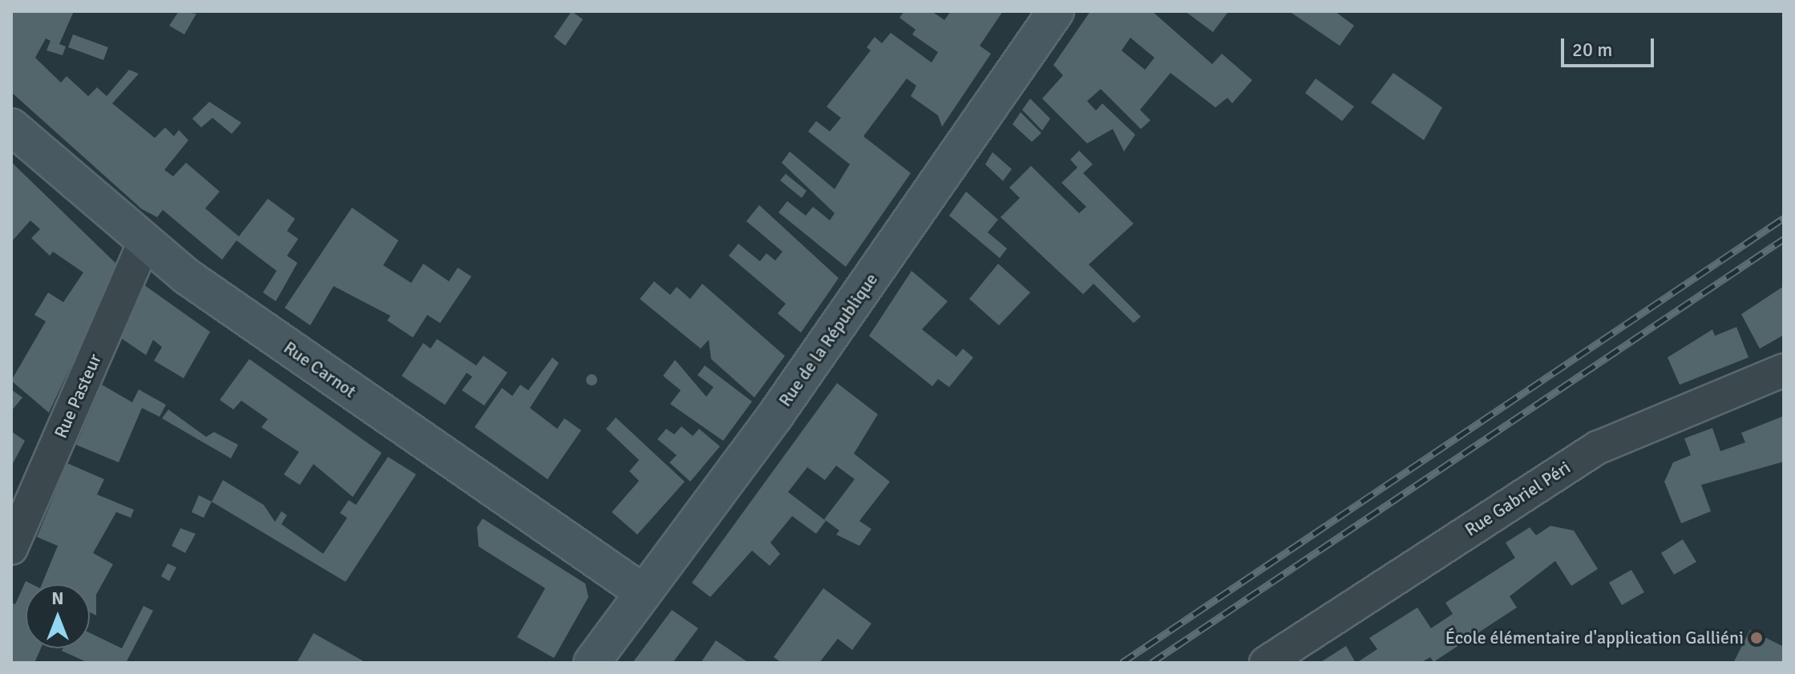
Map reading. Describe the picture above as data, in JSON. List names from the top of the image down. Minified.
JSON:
{"streets":{"main road":["Rue de la République","Rue Carnot"],"street":["Rue Pasteur","Rue Gabriel Péri"]},"crossings":[["Rue de la République","Rue Carnot"],["Rue Carnot","Rue Pasteur"]],"places":["École élémentaire d'application Galliéni"],"scale_bar":"20 m","north":"top"}
